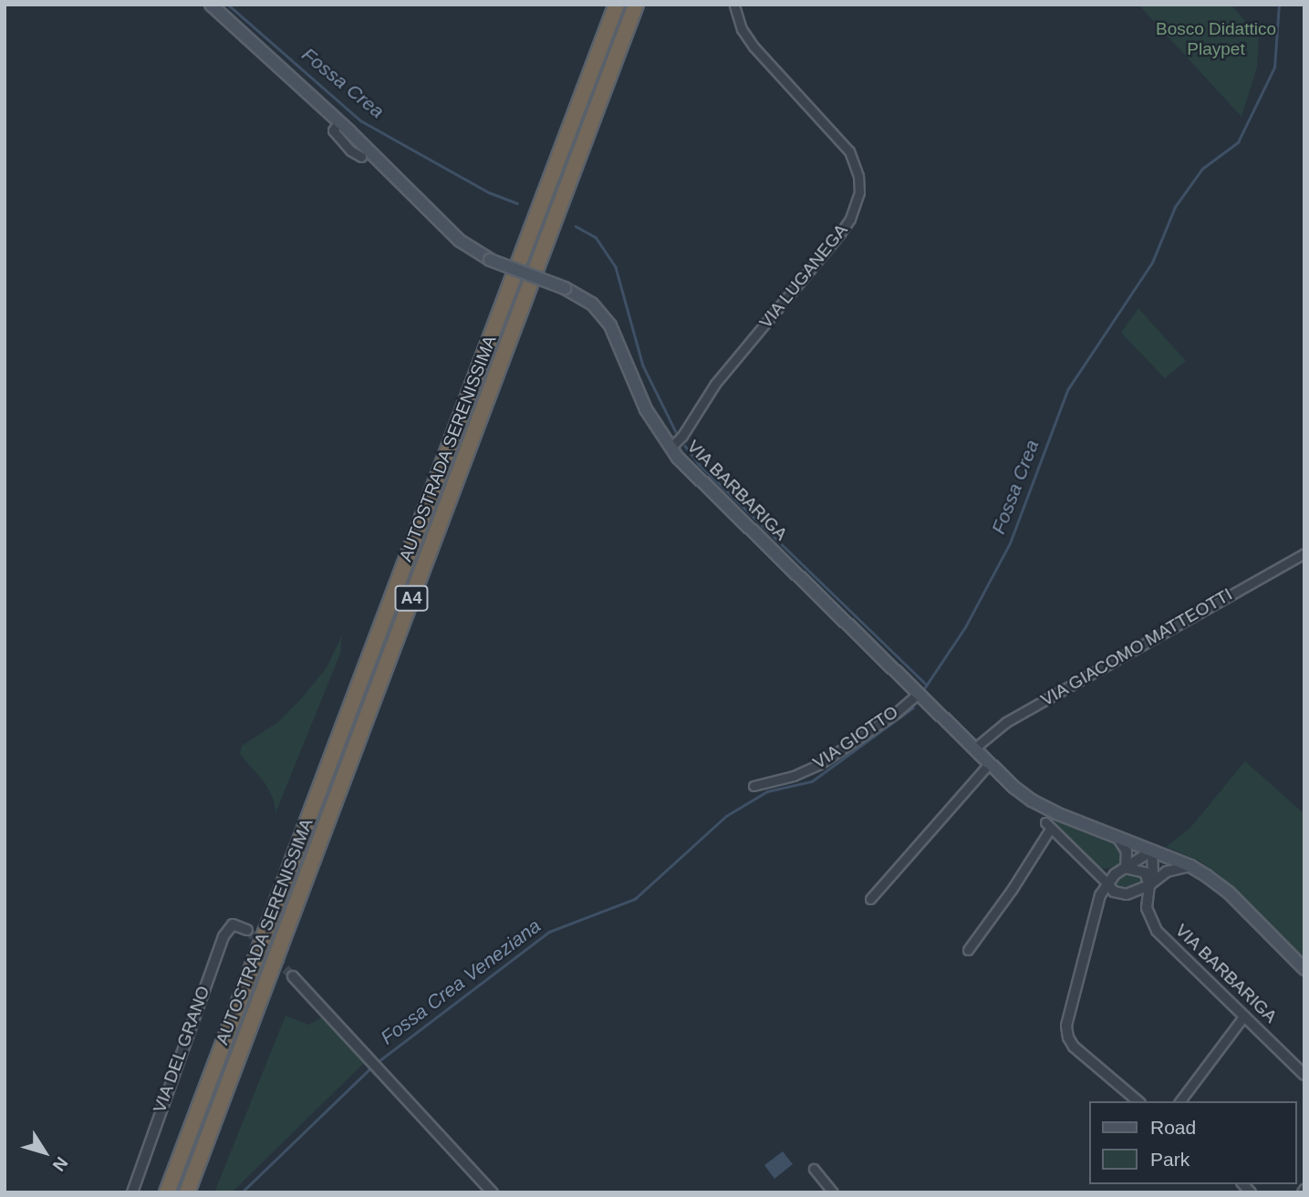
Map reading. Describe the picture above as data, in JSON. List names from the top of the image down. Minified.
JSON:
{"streets":{"highway":["AUTOSTRADA SERENISSIMA","A4"],"main road":["VIA BARBARIGA"],"street":["VIA LUGANEGA","VIA GIACOMO MATTEOTTI","VIA GIOTTO","VIA DEL GRANO"]},"crossings":[["VIA LUGANEGA","VIA BARBARIGA"],["VIA BARBARIGA","VIA GIACOMO MATTEOTTI"],["VIA BARBARIGA","VIA GIOTTO"]],"water":["Fossa Crea","Fossa Crea Veneziana"],"parks":["Bosco Didattico Playpet"],"legend":["Road","Park"],"north":"bottom right"}
